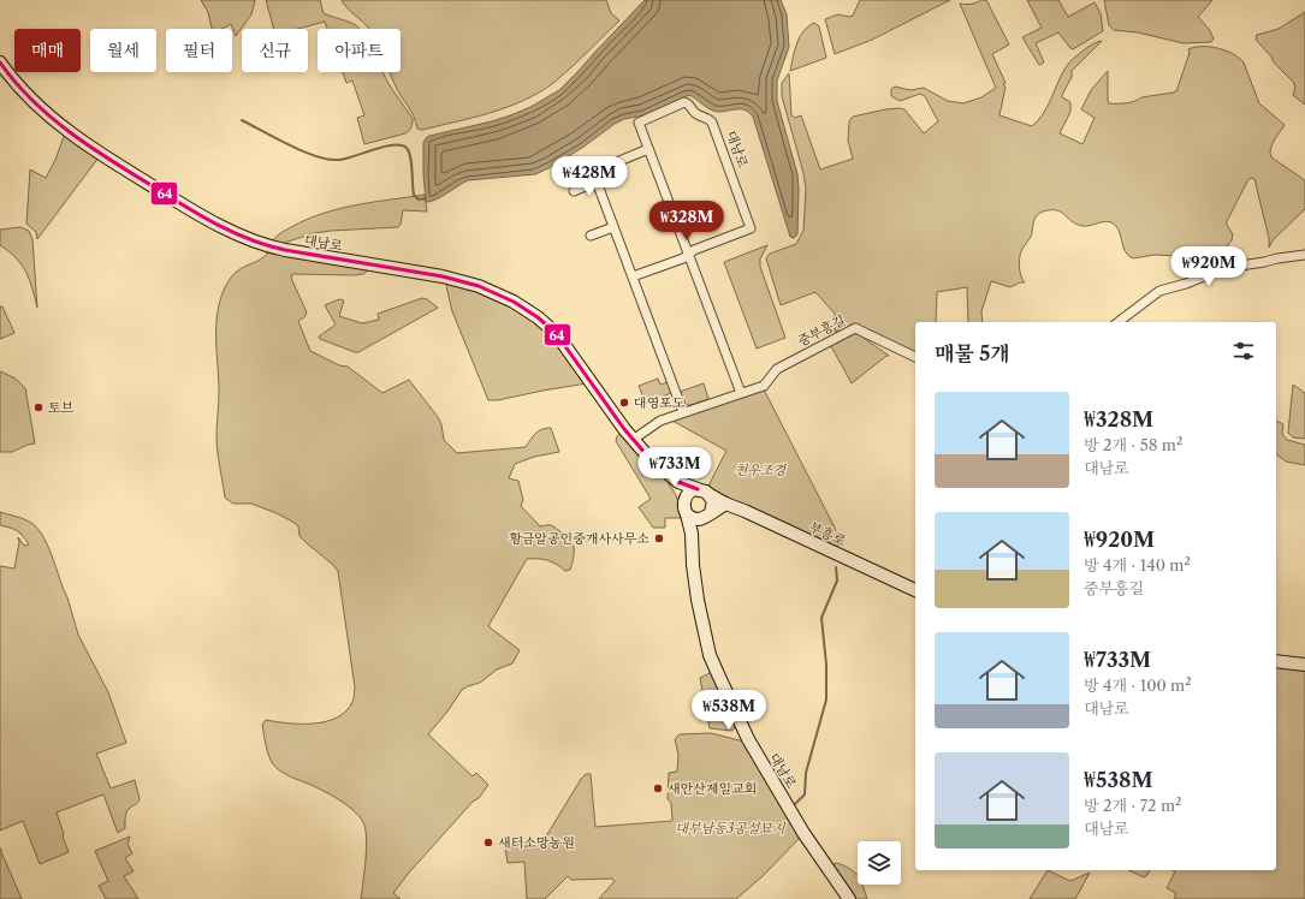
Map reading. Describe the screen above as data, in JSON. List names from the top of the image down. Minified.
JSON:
{"streets":{"street":["대남로","중부흥길","부흥로"]},"crossings":[["대남로","중부흥길"],["대남로","부흥로"]],"parks":["천우조경","대부남동3공설묘지"],"places":["대영포도","토브","황금알공인중개사사무소","새안산제일교회","새터소망농원"],"lines":["transit line 64"],"page":{"chip":["매매","월세","필터","신규","아파트"],"price":["₩428M","₩328M","₩920M","₩733M","₩538M"],"heading":"매물 5개","list":[{"name":"₩328M","note":"방 2개 · 58 m² · 대남로"},{"name":"₩920M","note":"방 4개 · 140 m² · 중부흥길"},{"name":"₩733M","note":"방 4개 · 100 m² · 대남로"},{"name":"₩538M","note":"방 2개 · 72 m² · 대남로"}]}}
